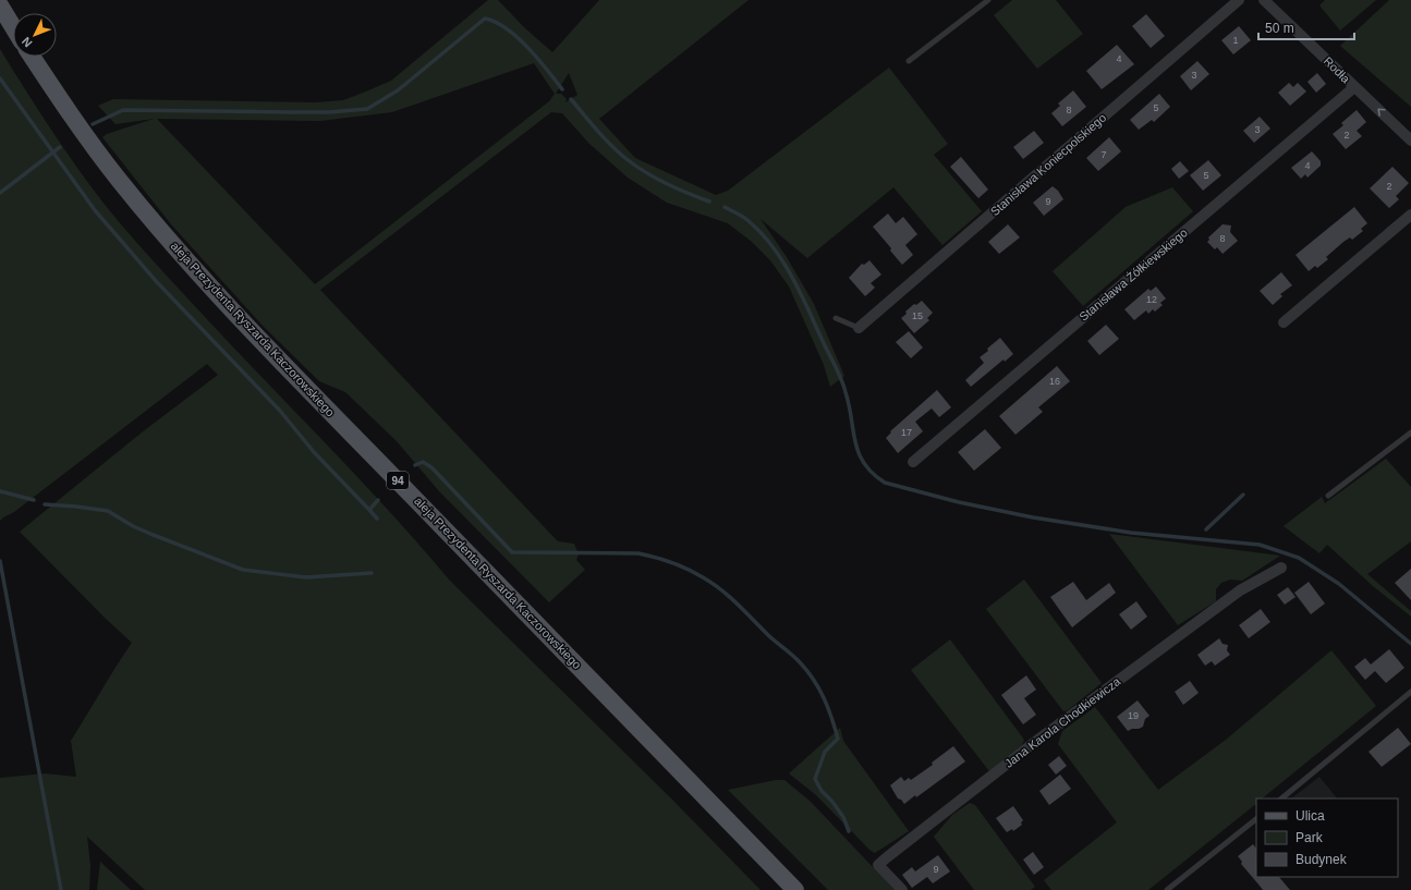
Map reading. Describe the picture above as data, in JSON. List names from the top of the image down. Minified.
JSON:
{"streets":{"main road":["aleja Prezydenta Ryszarda Kaczorowskiego","94"],"street":["Rodła","Stanisława Koniecpolskiego","Stanisława Żółkiewskiego","Jana Karola Chodkiewicza"]},"crossings":[["Rodła","Stanisława Żółkiewskiego"]],"one_way":["Rodła"],"house_numbers":["1","4","3","5","8","3","2","7","4","5","2","9","8","12","15","16","17","19","9"],"legend":["Ulica","Park","Budynek"],"scale_bar":"50 m","north":"bottom left"}
